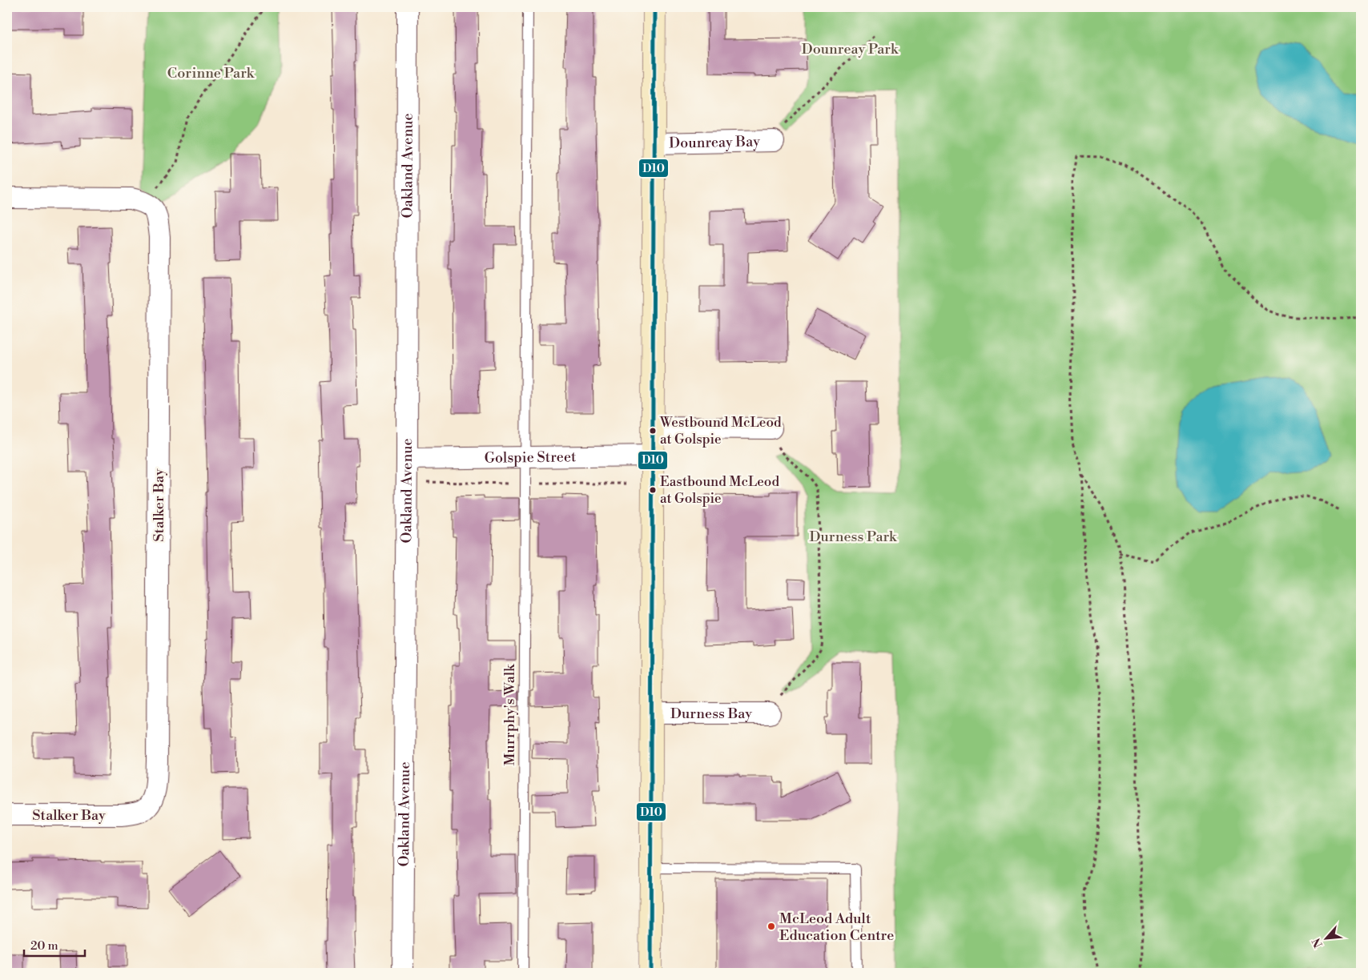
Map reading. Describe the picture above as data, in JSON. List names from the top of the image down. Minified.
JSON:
{"streets":{"street":["Dounreay Bay","Oakland Avenue","Golspie Street","Stalker Bay","Durness Bay"],"lane":["Murrphy's Walk"]},"crossings":[["Oakland Avenue","Golspie Street"],["Golspie Street","Murrphy's Walk"]],"parks":["Dounreay Park","Corinne Park","Durness Park"],"places":["Westbound McLeod at Golspie","Eastbound McLeod at Golspie","McLeod Adult Education Centre"],"lines":["transit line D10"],"scale_bar":"20 m","north":"bottom left"}
